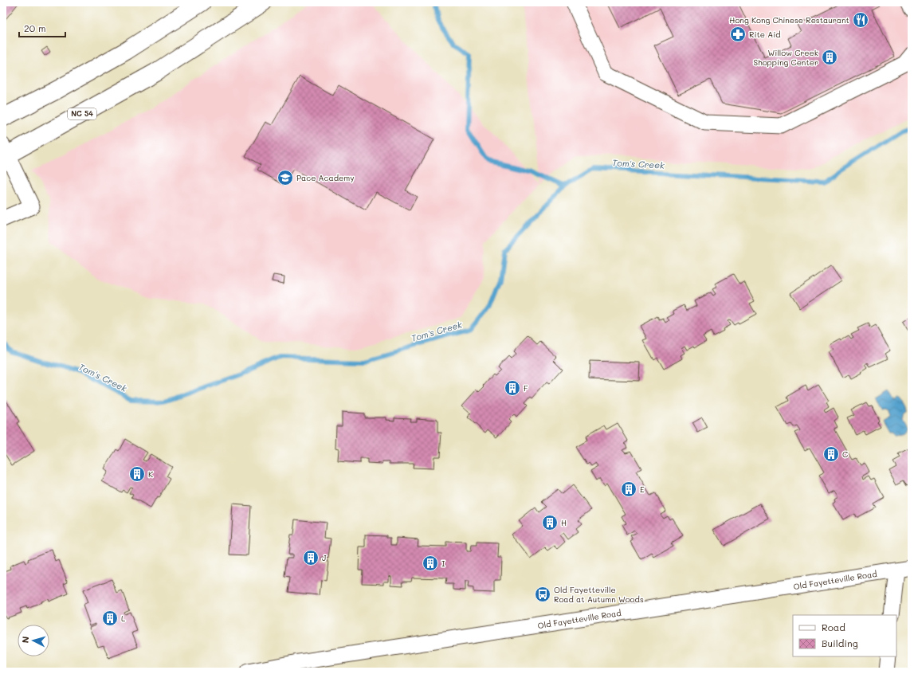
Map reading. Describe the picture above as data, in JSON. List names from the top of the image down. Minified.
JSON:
{"streets":{"highway":["NC 54"],"street":["Old Fayetteville Road"]},"water":["Tom's Creek"],"places":{"restaurant":["Hong Kong Chinese Restaurant"],"pharmacy":["Rite Aid"],"building":["Willow Creek Shopping Center","F","C","K","E","H","J","I","L"],"school or university":["Pace Academy"],"bus stop":["Old Fayetteville Road at Autumn Woods"]},"legend":["Road","Building"],"scale_bar":"20 m","north":"left"}
